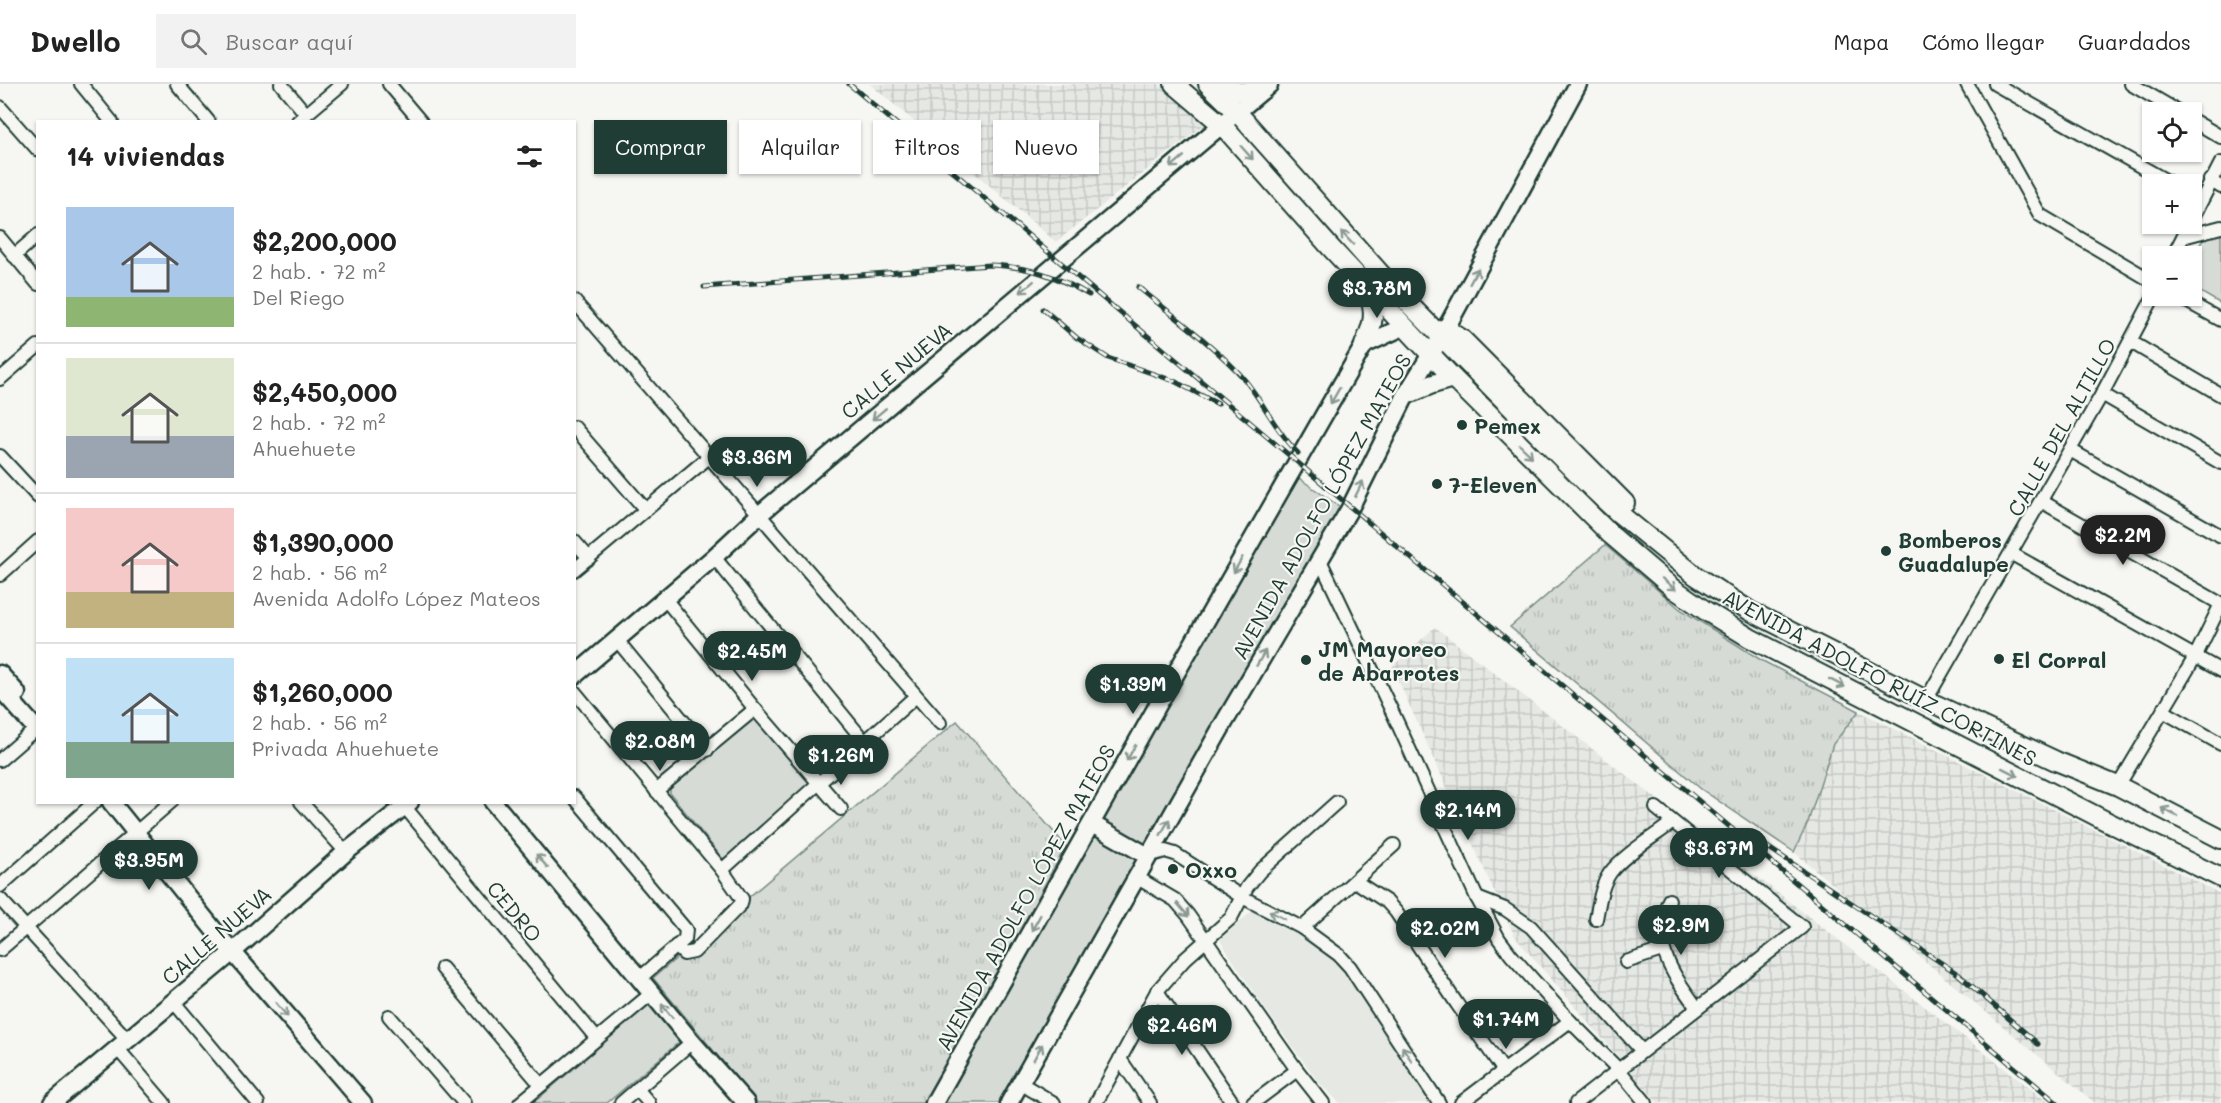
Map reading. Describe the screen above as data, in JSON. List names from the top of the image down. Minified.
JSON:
{"streets":{"main road":["AVENIDA ADOLFO RUÍZ CORTINES"],"street":["CALLE NUEVA","CALLE DEL ALTILLO","AVENIDA ADOLFO LÓPEZ MATEOS","CEDRO"]},"crossings":[["CALLE NUEVA","AVENIDA ADOLFO RUÍZ CORTINES"],["CALLE NUEVA","CEDRO"],["CALLE DEL ALTILLO","AVENIDA ADOLFO RUÍZ CORTINES"],["AVENIDA ADOLFO LÓPEZ MATEOS","AVENIDA ADOLFO RUÍZ CORTINES"]],"one_way":["CALLE NUEVA"],"places":["Pemex","7-Eleven","Bomberos Guadalupe","El Corral","JM Mayoreo de Abarrotes","Oxxo"],"page":{"header":"Dwello","search":"Buscar aquí","nav":["Mapa","Cómo llegar","Guardados"],"map_buttons":["+","−"],"chip":["Comprar","Alquilar","Filtros","Nuevo"],"heading":"14 viviendas","list":[{"name":"$2,200,000","note":"2 hab. · 72 m² · Del Riego"},{"name":"$2,450,000","note":"2 hab. · 72 m² · Ahuehuete"},{"name":"$1,390,000","note":"2 hab. · 56 m² · Avenida Adolfo López Mateos"},{"name":"$1,260,000","note":"2 hab. · 56 m² · Privada Ahuehuete"}],"price":["$3.78M","$3.36M","$2.2M","$2.45M","$1.39M","$2.08M","$1.26M","$2.14M","$3.67M","$3.95M","$2.9M","$2.02M","$1.74M","$2.46M"]}}
